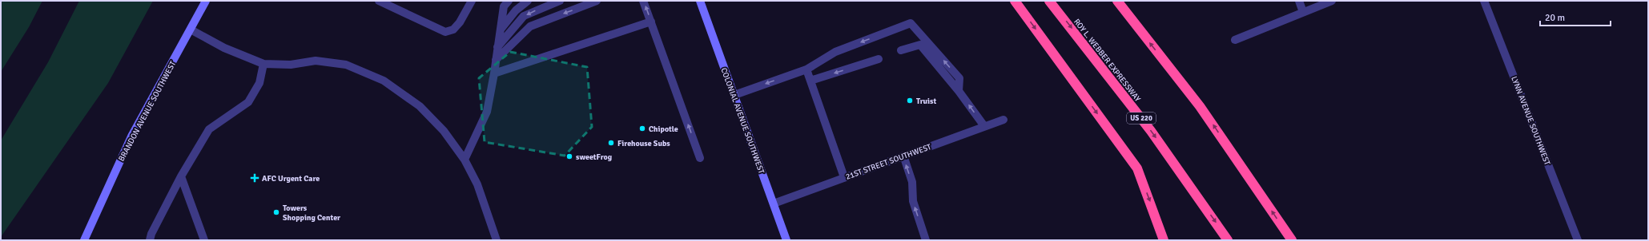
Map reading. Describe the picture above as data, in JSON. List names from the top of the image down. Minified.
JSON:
{"streets":{"highway":["ROY L. WEBBER EXPRESSWAY","US 220"],"main road":["BRANDON AVENUE SOUTHWEST","COLONIAL AVENUE SOUTHWEST"],"street":["LYNN AVENUE SOUTHWEST","21ST STREET SOUTHWEST"]},"crossings":[["COLONIAL AVENUE SOUTHWEST","21ST STREET SOUTHWEST"]],"places":{"other":["Truist","Chipotle","Firehouse Subs","sweetFrog","Towers Shopping Center"],"health":["AFC Urgent Care"]},"scale_bar":"20 m"}
